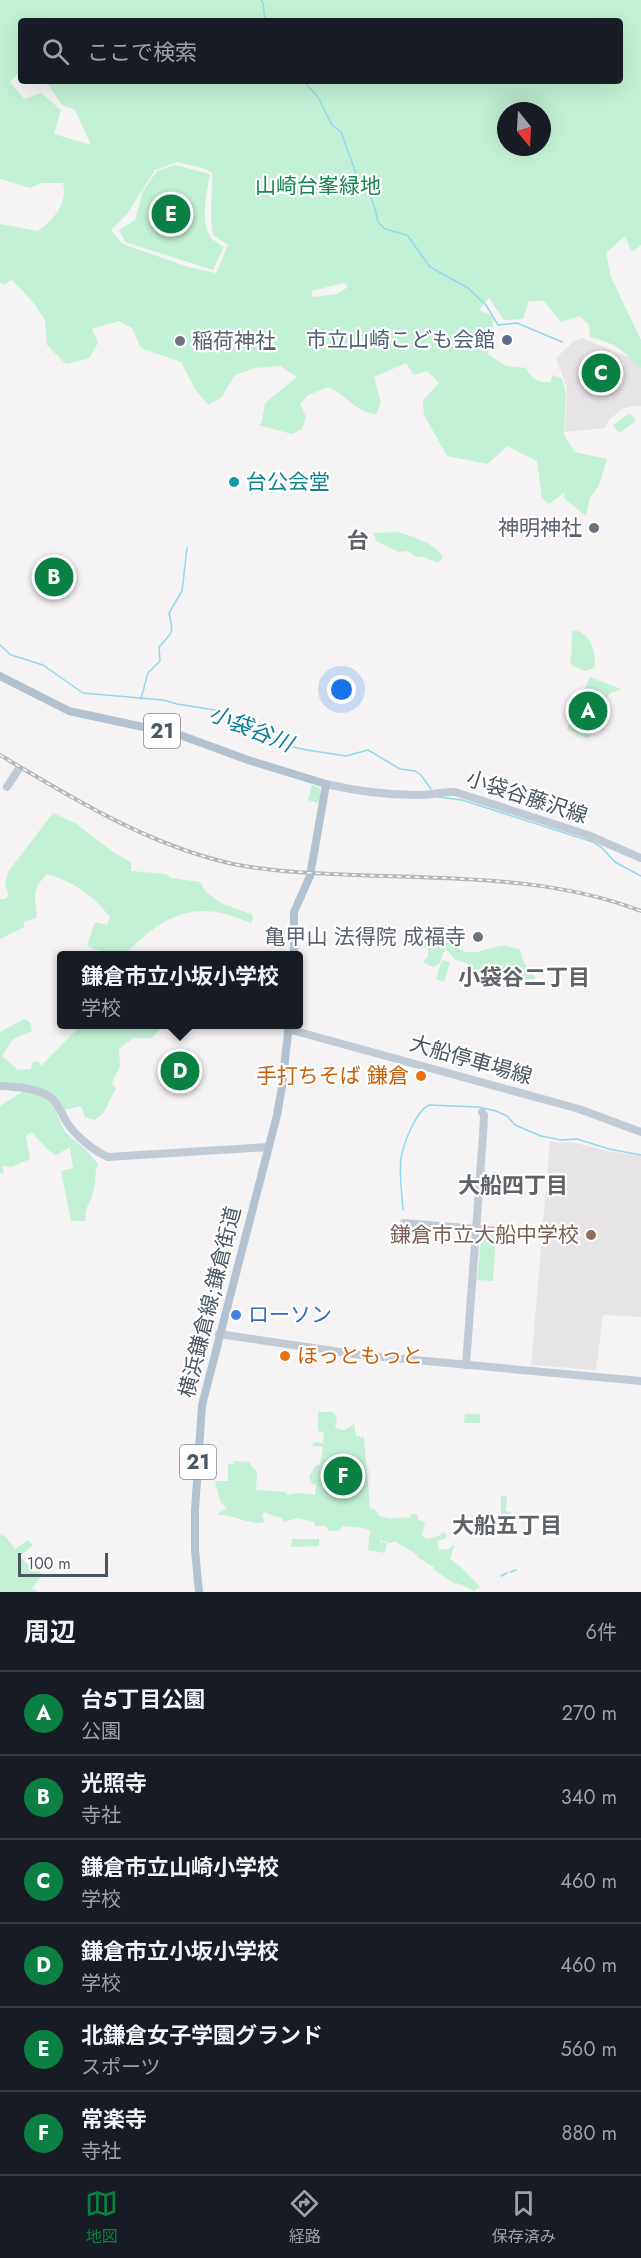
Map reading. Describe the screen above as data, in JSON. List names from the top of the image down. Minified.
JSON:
{"streets":{"main road":["21","横浜鎌倉線;鎌倉街道"],"street":["小袋谷藤沢線","大船停車場線"]},"crossings":[["21","小袋谷藤沢線"]],"districts":["台","小袋谷二丁目","大船四丁目","大船五丁目"],"water":["小袋谷川"],"parks":["山崎台峯緑地"],"places":["市立山崎こども会館","稲荷神社","台公会堂","神明神社","亀甲山 法得院 成福寺","手打ちそば 鎌倉","鎌倉市立大船中学校","ローソン","ほっともっと"],"scale_bar":"100 m","north":"bottom","page":{"search":"ここで検索","pins":["E","C","B","A","D","F"],"popup":["鎌倉市立小坂小学校","学校"],"scale":"100 m","heading":["周辺","6件"],"list":[{"mark":"A","name":"台5丁目公園","note":"公園","value":"270 m"},{"mark":"B","name":"光照寺","note":"寺社","value":"340 m"},{"mark":"C","name":"鎌倉市立山崎小学校","note":"学校","value":"460 m"},{"mark":"D","name":"鎌倉市立小坂小学校","note":"学校","value":"460 m"},{"mark":"E","name":"北鎌倉女子学園グランド","note":"スポーツ","value":"560 m"},{"mark":"F","name":"常楽寺","note":"寺社","value":"880 m"}],"nav":["地図","経路","保存済み"]}}
